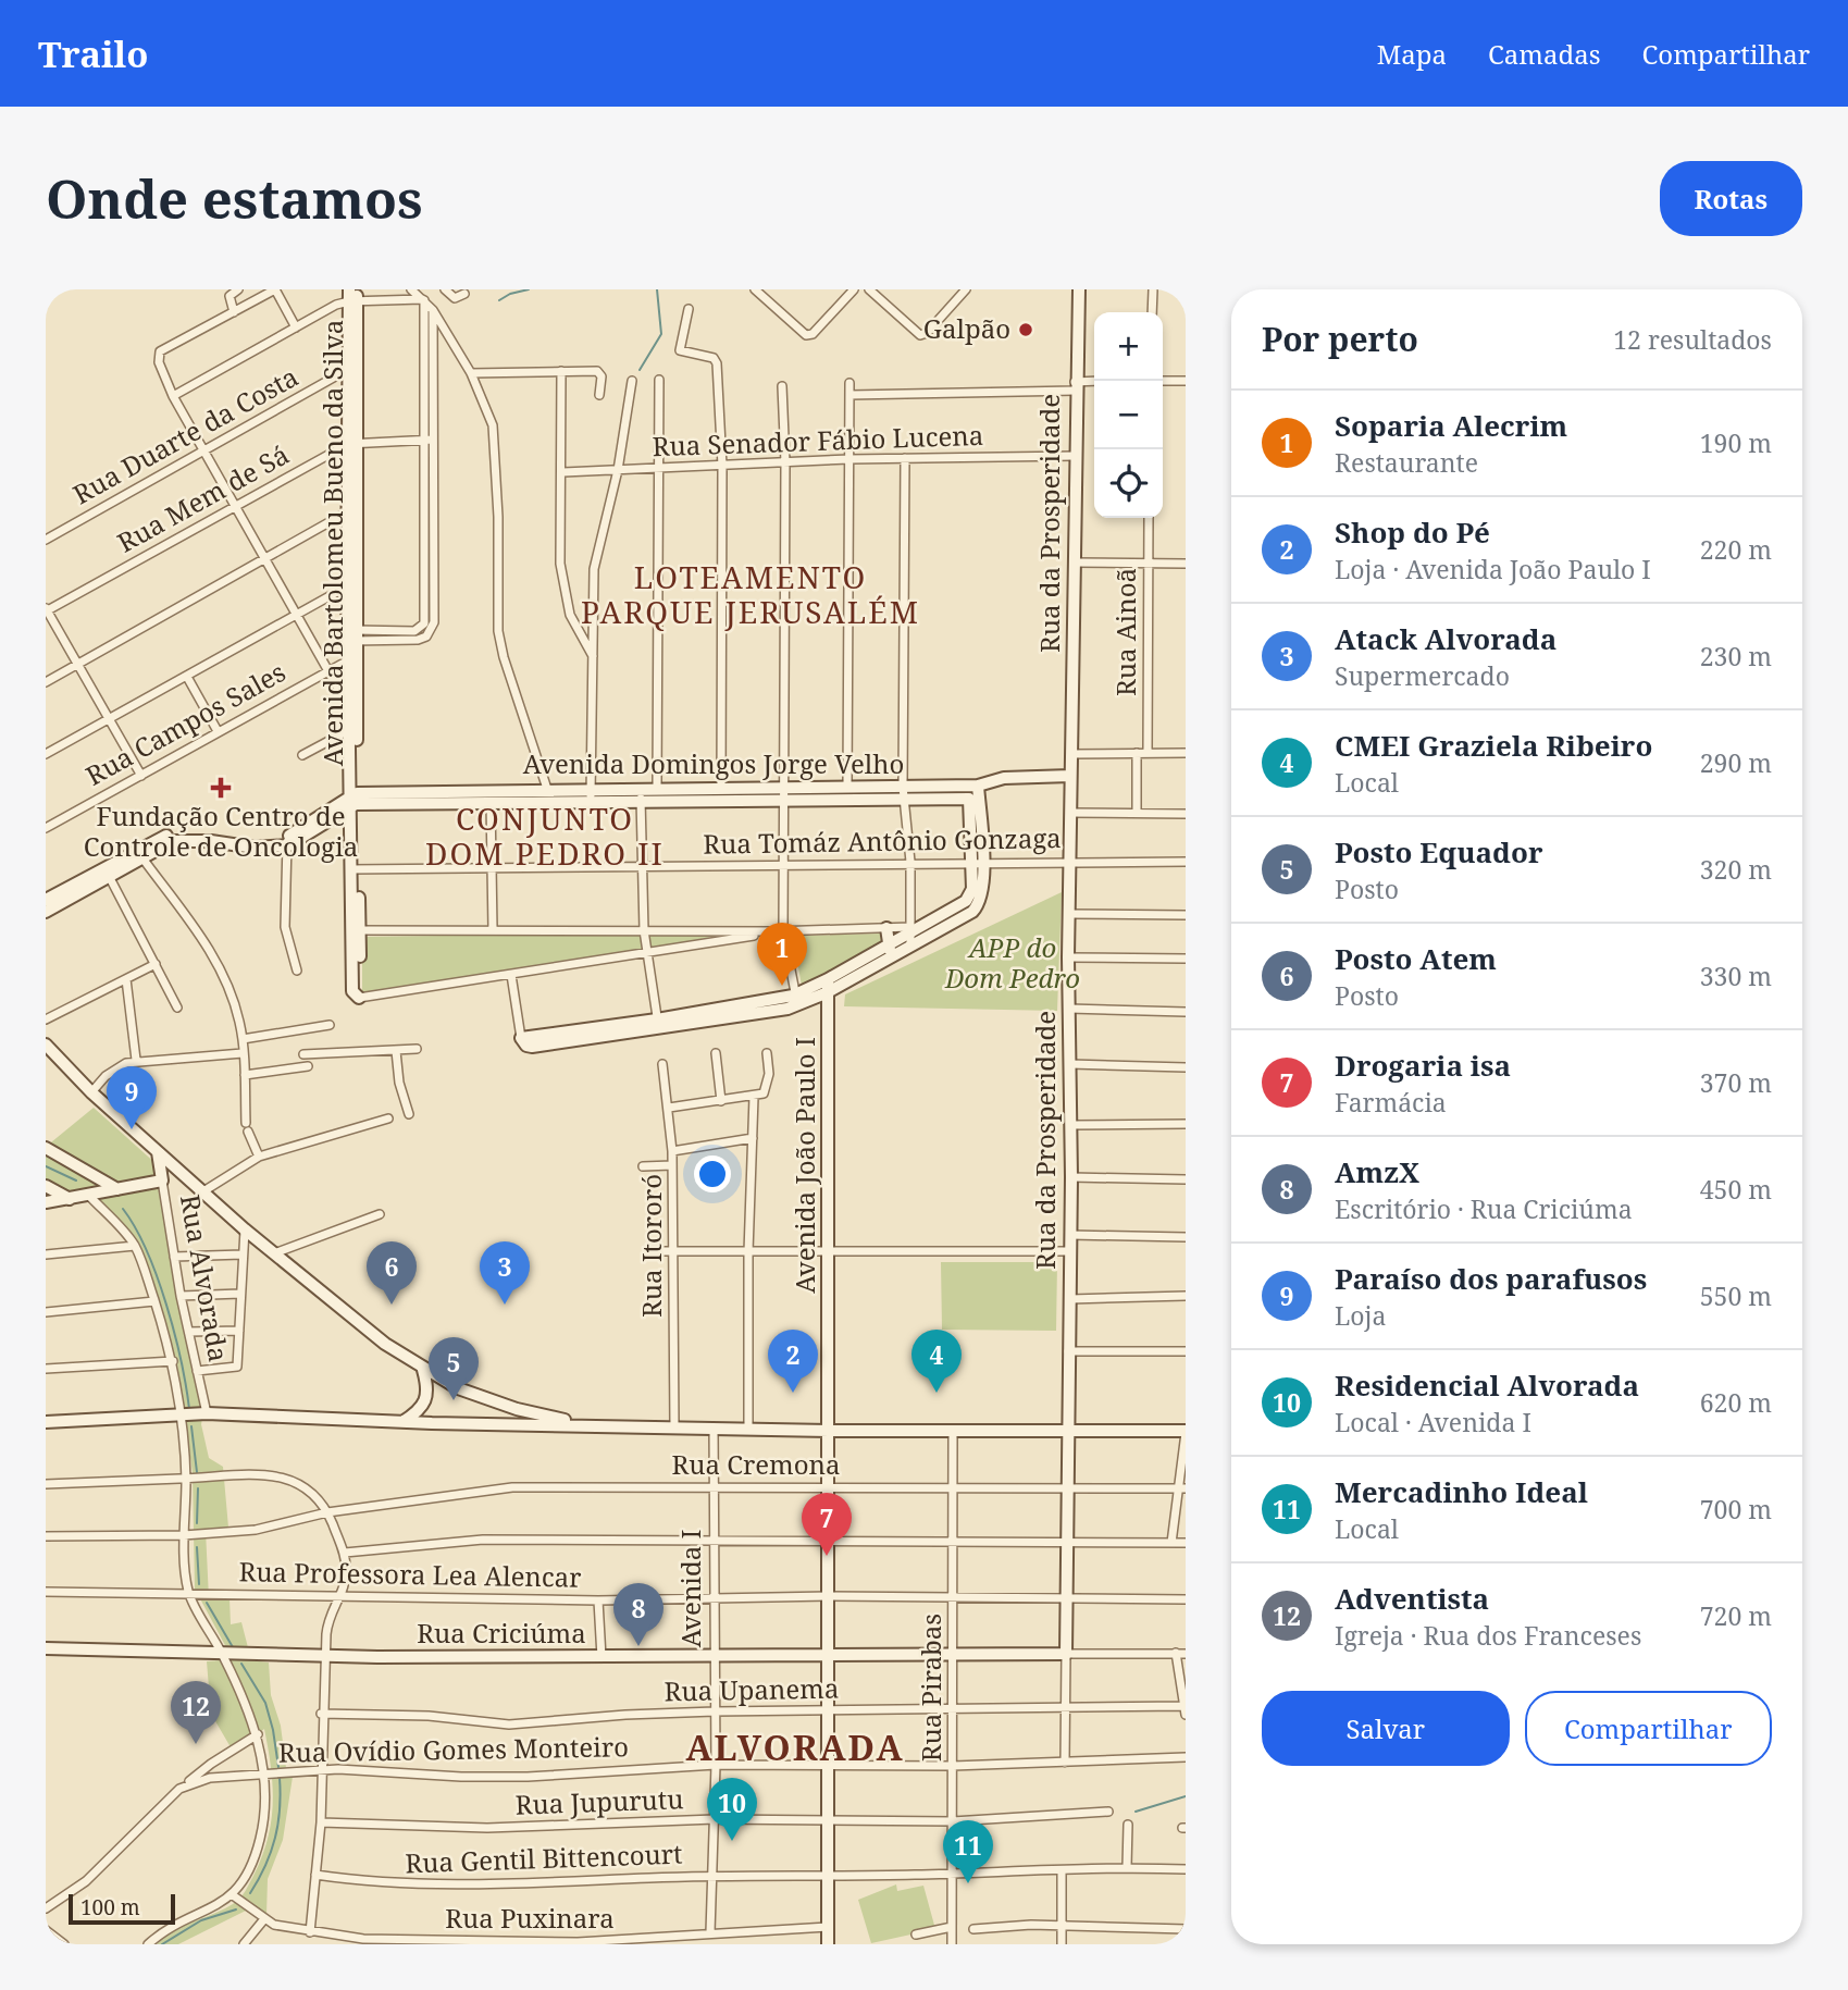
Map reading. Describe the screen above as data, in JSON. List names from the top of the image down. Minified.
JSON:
{"streets":{"street":["Rua Duarte da Costa","Rua Senador Fábio Lucena","Rua Mem de Sá","Rua da Prosperidade","Avenida Bartolomeu Bueno da Silva","Rua Ainoã","Rua Campos Sales","Avenida Domingos Jorge Velho","Rua Tomáz Antônio Gonzaga","Avenida João Paulo I","Rua Itororó","Rua Alvorada","Rua Cremona","Rua Professora Lea Alencar","Avenida I","Rua Criciúma","Rua Pirabas","Rua Upanema","Rua Ovídio Gomes Monteiro","Rua Jupurutu","Rua Gentil Bittencourt","Rua Puxinara"]},"crossings":[["Rua Duarte da Costa","Avenida Bartolomeu Bueno da Silva"],["Rua Senador Fábio Lucena","Rua da Prosperidade"],["Rua Mem de Sá","Avenida Bartolomeu Bueno da Silva"],["Rua da Prosperidade","Avenida Domingos Jorge Velho"],["Rua da Prosperidade","Rua Tomáz Antônio Gonzaga"],["Rua da Prosperidade","Rua Cremona"],["Rua da Prosperidade","Rua Professora Lea Alencar"],["Rua da Prosperidade","Rua Criciúma"],["Rua da Prosperidade","Rua Upanema"],["Rua da Prosperidade","Rua Ovídio Gomes Monteiro"],["Avenida Bartolomeu Bueno da Silva","Rua Campos Sales"],["Avenida Bartolomeu Bueno da Silva","Avenida Domingos Jorge Velho"],["Avenida Bartolomeu Bueno da Silva","Rua Tomáz Antônio Gonzaga"],["Avenida Domingos Jorge Velho","Rua Tomáz Antônio Gonzaga"],["Avenida João Paulo I","Rua Cremona"],["Avenida João Paulo I","Rua Professora Lea Alencar"],["Avenida João Paulo I","Rua Criciúma"],["Avenida João Paulo I","Rua Upanema"],["Avenida João Paulo I","Rua Ovídio Gomes Monteiro"],["Avenida João Paulo I","Rua Jupurutu"],["Avenida João Paulo I","Rua Gentil Bittencourt"],["Avenida João Paulo I","Rua Puxinara"],["Rua Cremona","Avenida I"],["Rua Cremona","Rua Pirabas"],["Rua Professora Lea Alencar","Avenida I"],["Rua Professora Lea Alencar","Rua Pirabas"],["Avenida I","Rua Criciúma"],["Avenida I","Rua Upanema"],["Avenida I","Rua Ovídio Gomes Monteiro"],["Avenida I","Rua Jupurutu"],["Avenida I","Rua Gentil Bittencourt"],["Avenida I","Rua Puxinara"],["Rua Criciúma","Rua Pirabas"],["Rua Pirabas","Rua Upanema"],["Rua Pirabas","Rua Ovídio Gomes Monteiro"],["Rua Pirabas","Rua Jupurutu"],["Rua Pirabas","Rua Gentil Bittencourt"]],"districts":["LOTEAMENTO PARQUE JERUSALÉM","CONJUNTO DOM PEDRO II","ALVORADA"],"parks":["APP do Dom Pedro"],"places":{"other":["Galpão"],"health":["Fundação Centro de Controle de Oncologia"]},"scale_bar":"100 m","page":{"header":"Trailo","nav":["Mapa","Camadas","Compartilhar"],"buttons":["Rotas",["Salvar","Compartilhar"]],"title":"Onde estamos","heading":["Por perto","12 resultados"],"map_buttons":["+","−"],"list":[{"mark":"1","name":"Soparia Alecrim","note":"Restaurante","value":"190 m"},{"mark":"2","name":"Shop do Pé","note":"Loja · Avenida João Paulo I","value":"220 m"},{"mark":"3","name":"Atack Alvorada","note":"Supermercado","value":"230 m"},{"mark":"4","name":"CMEI Graziela Ribeiro","note":"Local","value":"290 m"},{"mark":"5","name":"Posto Equador","note":"Posto","value":"320 m"},{"mark":"6","name":"Posto Atem","note":"Posto","value":"330 m"},{"mark":"7","name":"Drogaria isa","note":"Farmácia","value":"370 m"},{"mark":"8","name":"AmzX","note":"Escritório · Rua Criciúma","value":"450 m"},{"mark":"9","name":"Paraíso dos parafusos","note":"Loja","value":"550 m"},{"mark":"10","name":"Residencial Alvorada","note":"Local · Avenida I","value":"620 m"},{"mark":"11","name":"Mercadinho Ideal","note":"Local","value":"700 m"},{"mark":"12","name":"Adventista","note":"Igreja · Rua dos Franceses","value":"720 m"}],"pins":["1","9","3","6","2","4","5","7","8","12","10","11"],"scale":"100 m"}}
